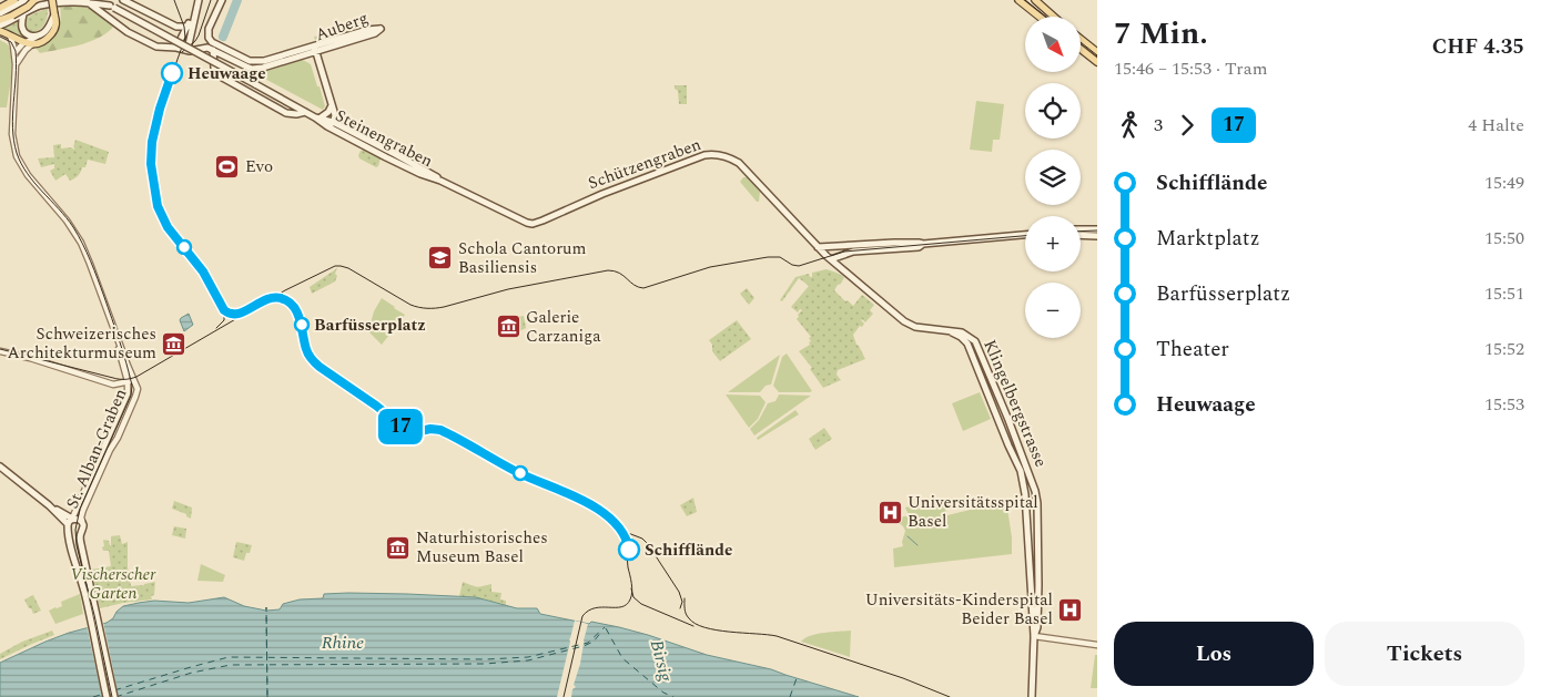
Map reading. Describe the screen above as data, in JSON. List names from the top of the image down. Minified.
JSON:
{"streets":{"main road":["Auberg","Steinengraben","Schützengraben","Klingelbergstrasse","St. Alban-Graben"]},"crossings":[["Steinengraben","Schützengraben"],["Schützengraben","Klingelbergstrasse"]],"water":["Rhine","Birsig"],"parks":["Vischerscher Garten"],"places":{"other":["Heuwaage","Barfüsserplatz","Schifflände"],"sports":["Evo"],"school or university":["Schola Cantorum Basiliensis"],"museum":["Galerie Carzaniga","Schweizerisches Architekturmuseum","Naturhistorisches Museum Basel"],"hospital":["Universitätsspital Basel","Universitäts-Kinderspital Beider Basel"]},"lines":["tram line 17"],"north":"bottom right","page":{"on_map":"17","heading":["7 Min.","15:46 – 15:53 · Tram","CHF 4.35"],"map_buttons":["+","−"],"legs":["3","17","4 Halte"],"list":[{"name":"Schifflände","value":"15:49"},{"name":"Marktplatz","value":"15:50"},{"name":"Barfüsserplatz","value":"15:51"},{"name":"Theater","value":"15:52"},{"name":"Heuwaage","value":"15:53"}],"buttons":["Los","Tickets"]}}
